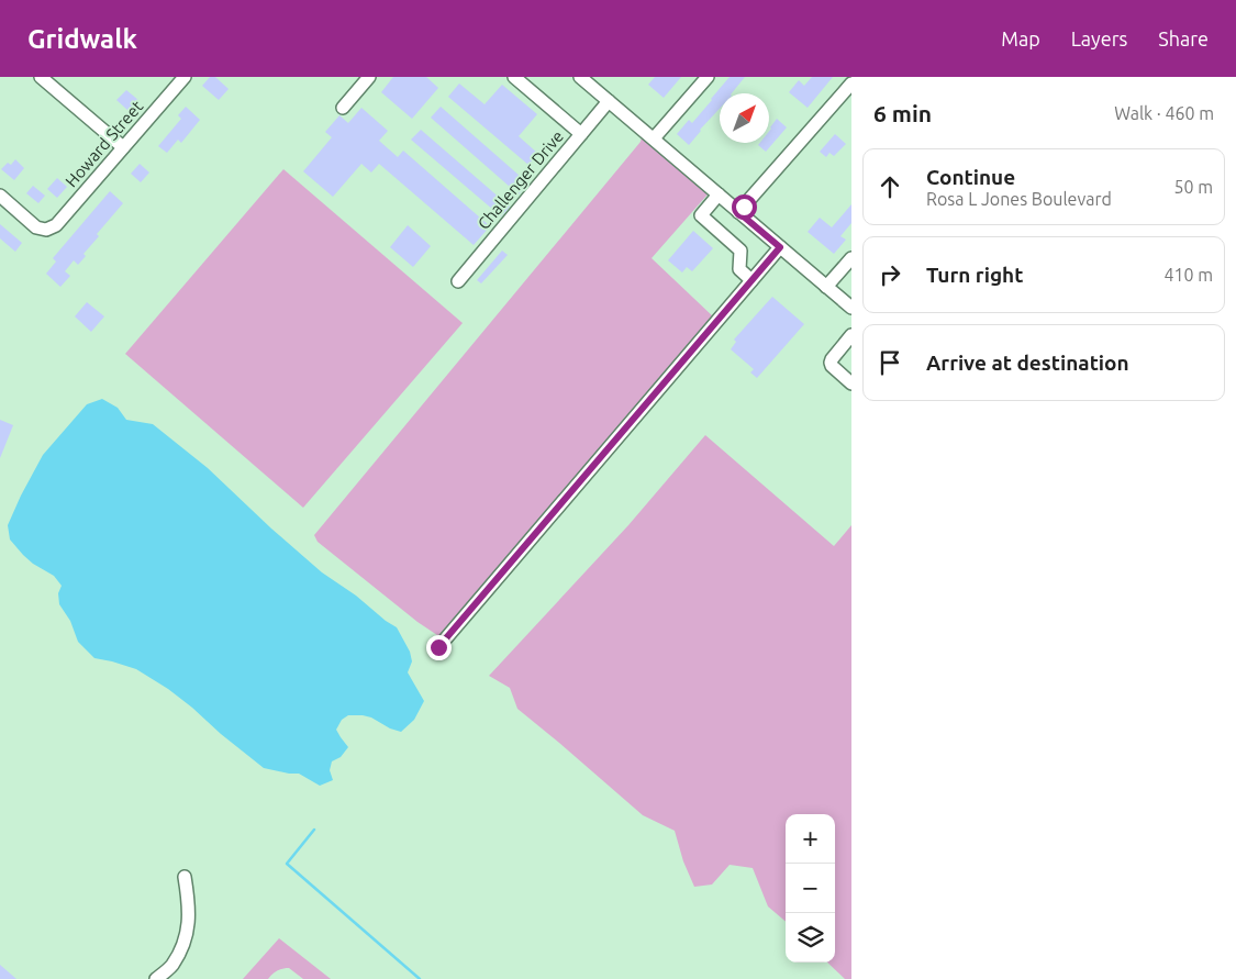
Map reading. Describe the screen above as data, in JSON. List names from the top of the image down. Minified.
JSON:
{"streets":{"street":["Howard Street","Challenger Drive"]},"north":"top right","page":{"header":"Gridwalk","nav":["Map","Layers","Share"],"heading":["6 min","Walk · 460 m"],"list":[["Continue","Rosa L Jones Boulevard","50 m"],["Turn right","410 m"],"Arrive at destination"],"map_buttons":["+","−"]}}
